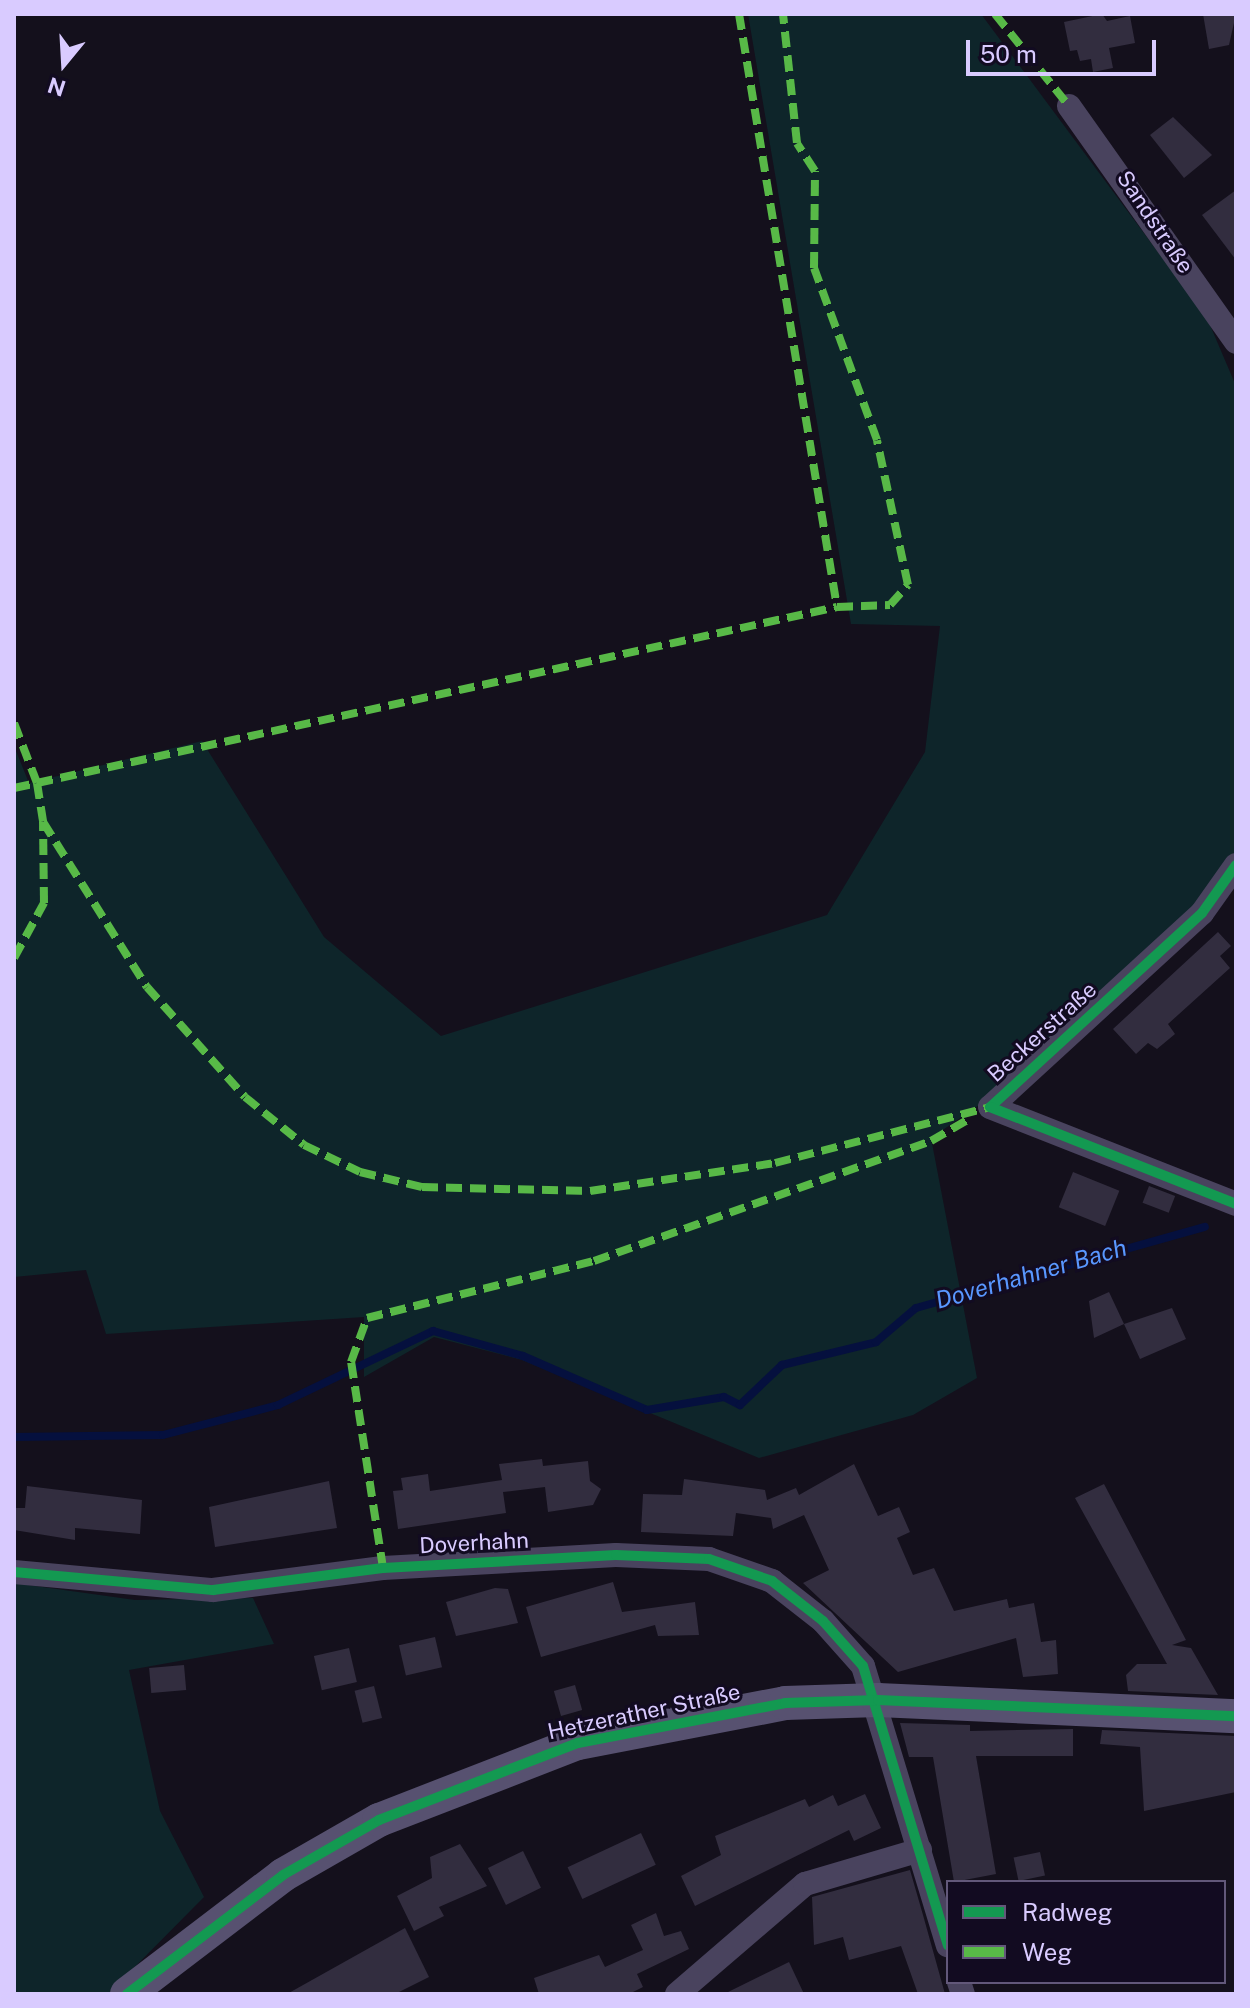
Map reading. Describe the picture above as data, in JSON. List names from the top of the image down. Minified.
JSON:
{"streets":{"street":["Sandstraße","Beckerstraße","Doverhahn","Hetzerather Straße"]},"crossings":[["Doverhahn","Hetzerather Straße"]],"water":["Doverhahner Bach"],"legend":["Radweg","Weg"],"scale_bar":"50 m","north":"bottom"}
